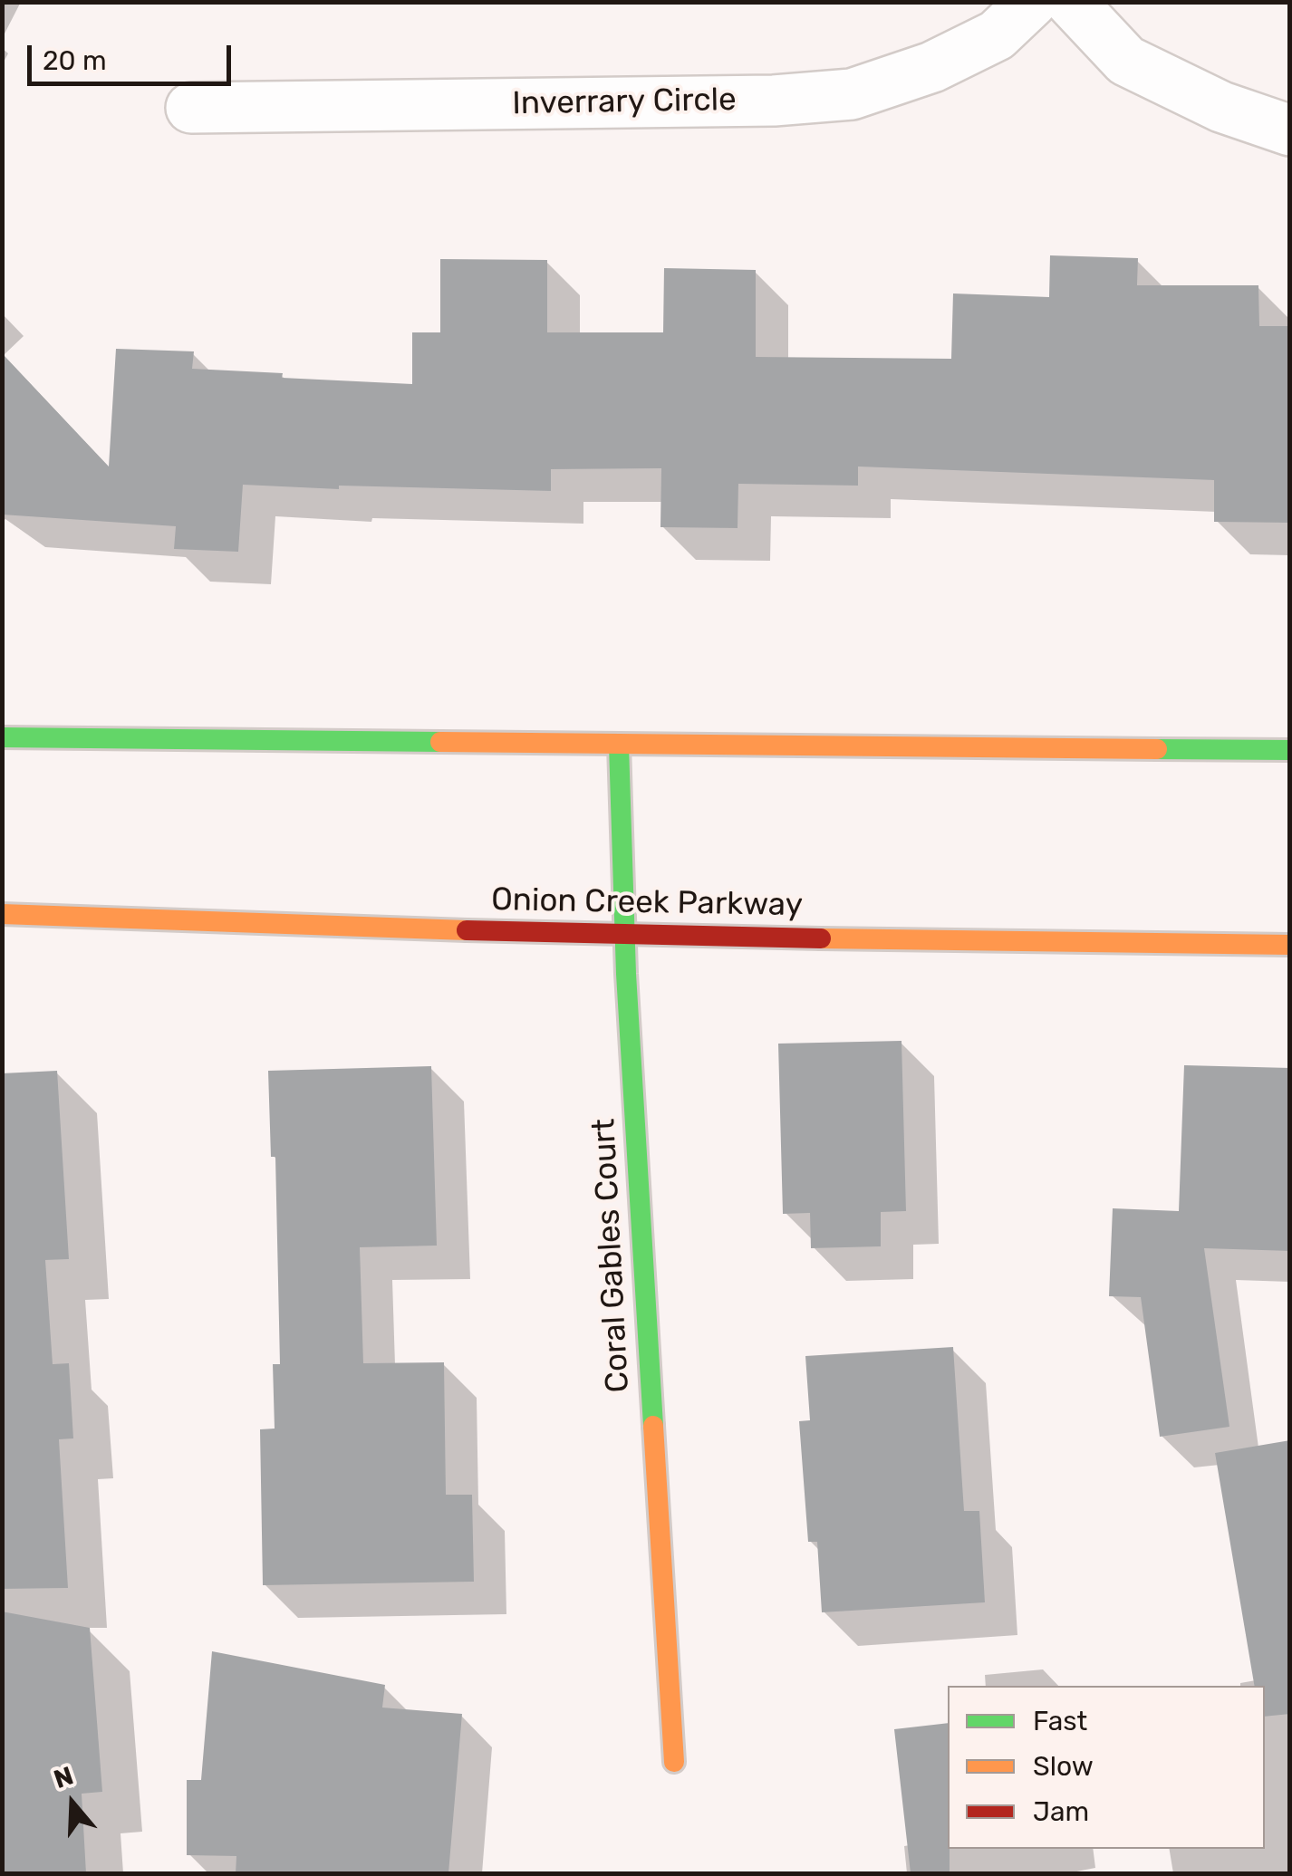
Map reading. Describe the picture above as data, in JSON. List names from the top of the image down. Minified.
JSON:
{"streets":{"street":["Inverrary Circle","Onion Creek Parkway","Coral Gables Court"]},"crossings":[["Onion Creek Parkway","Coral Gables Court"]],"legend":["Fast","Slow","Jam"],"scale_bar":"20 m","north":"top"}
